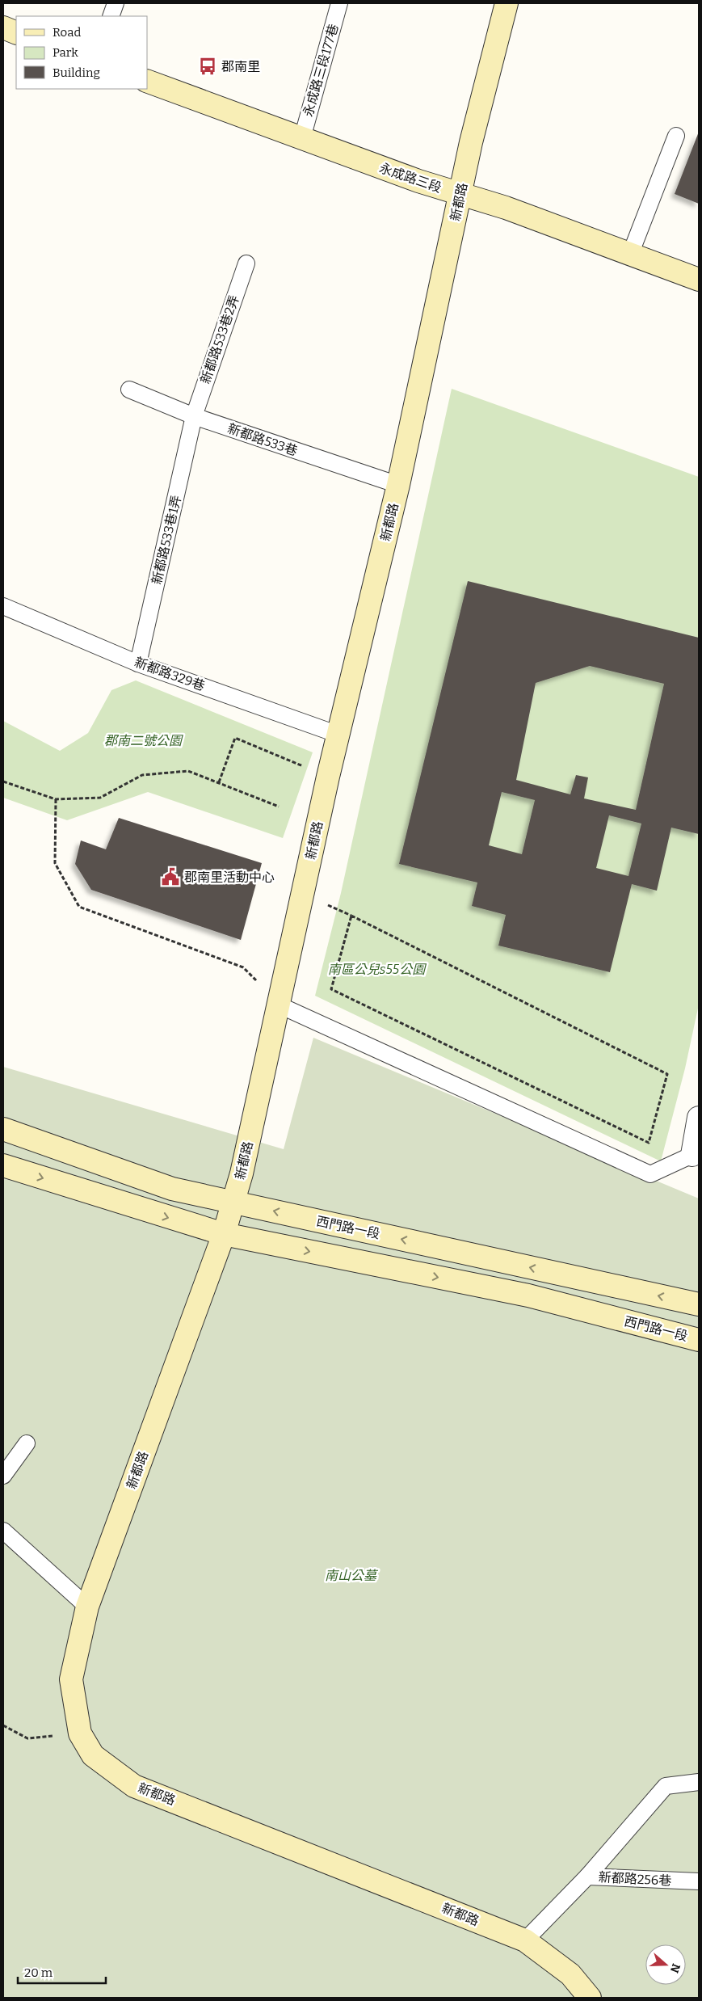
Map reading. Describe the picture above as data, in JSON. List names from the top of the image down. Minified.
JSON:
{"streets":{"street":["永成路三段","新都路","西門路一段"],"lane":["永成路三段177巷","新都路533巷2弄","新都路533巷","新都路533巷1弄","新都路329巷","新都路256巷"]},"crossings":[["永成路三段177巷","永成路三段"],["永成路三段","新都路"],["新都路","新都路533巷"],["新都路","新都路329巷"],["新都路","西門路一段"],["新都路","新都路256巷"],["新都路533巷2弄","新都路533巷"],["新都路533巷2弄","新都路533巷1弄"],["新都路533巷","新都路533巷1弄"],["新都路533巷1弄","新都路329巷"]],"parks":["郡南二號公園","南區公兒s55公園","南山公墓"],"places":{"bus stop":["郡南里"],"public building":["郡南里活動中心"]},"legend":["Road","Park","Building"],"scale_bar":"20 m","north":"right"}
